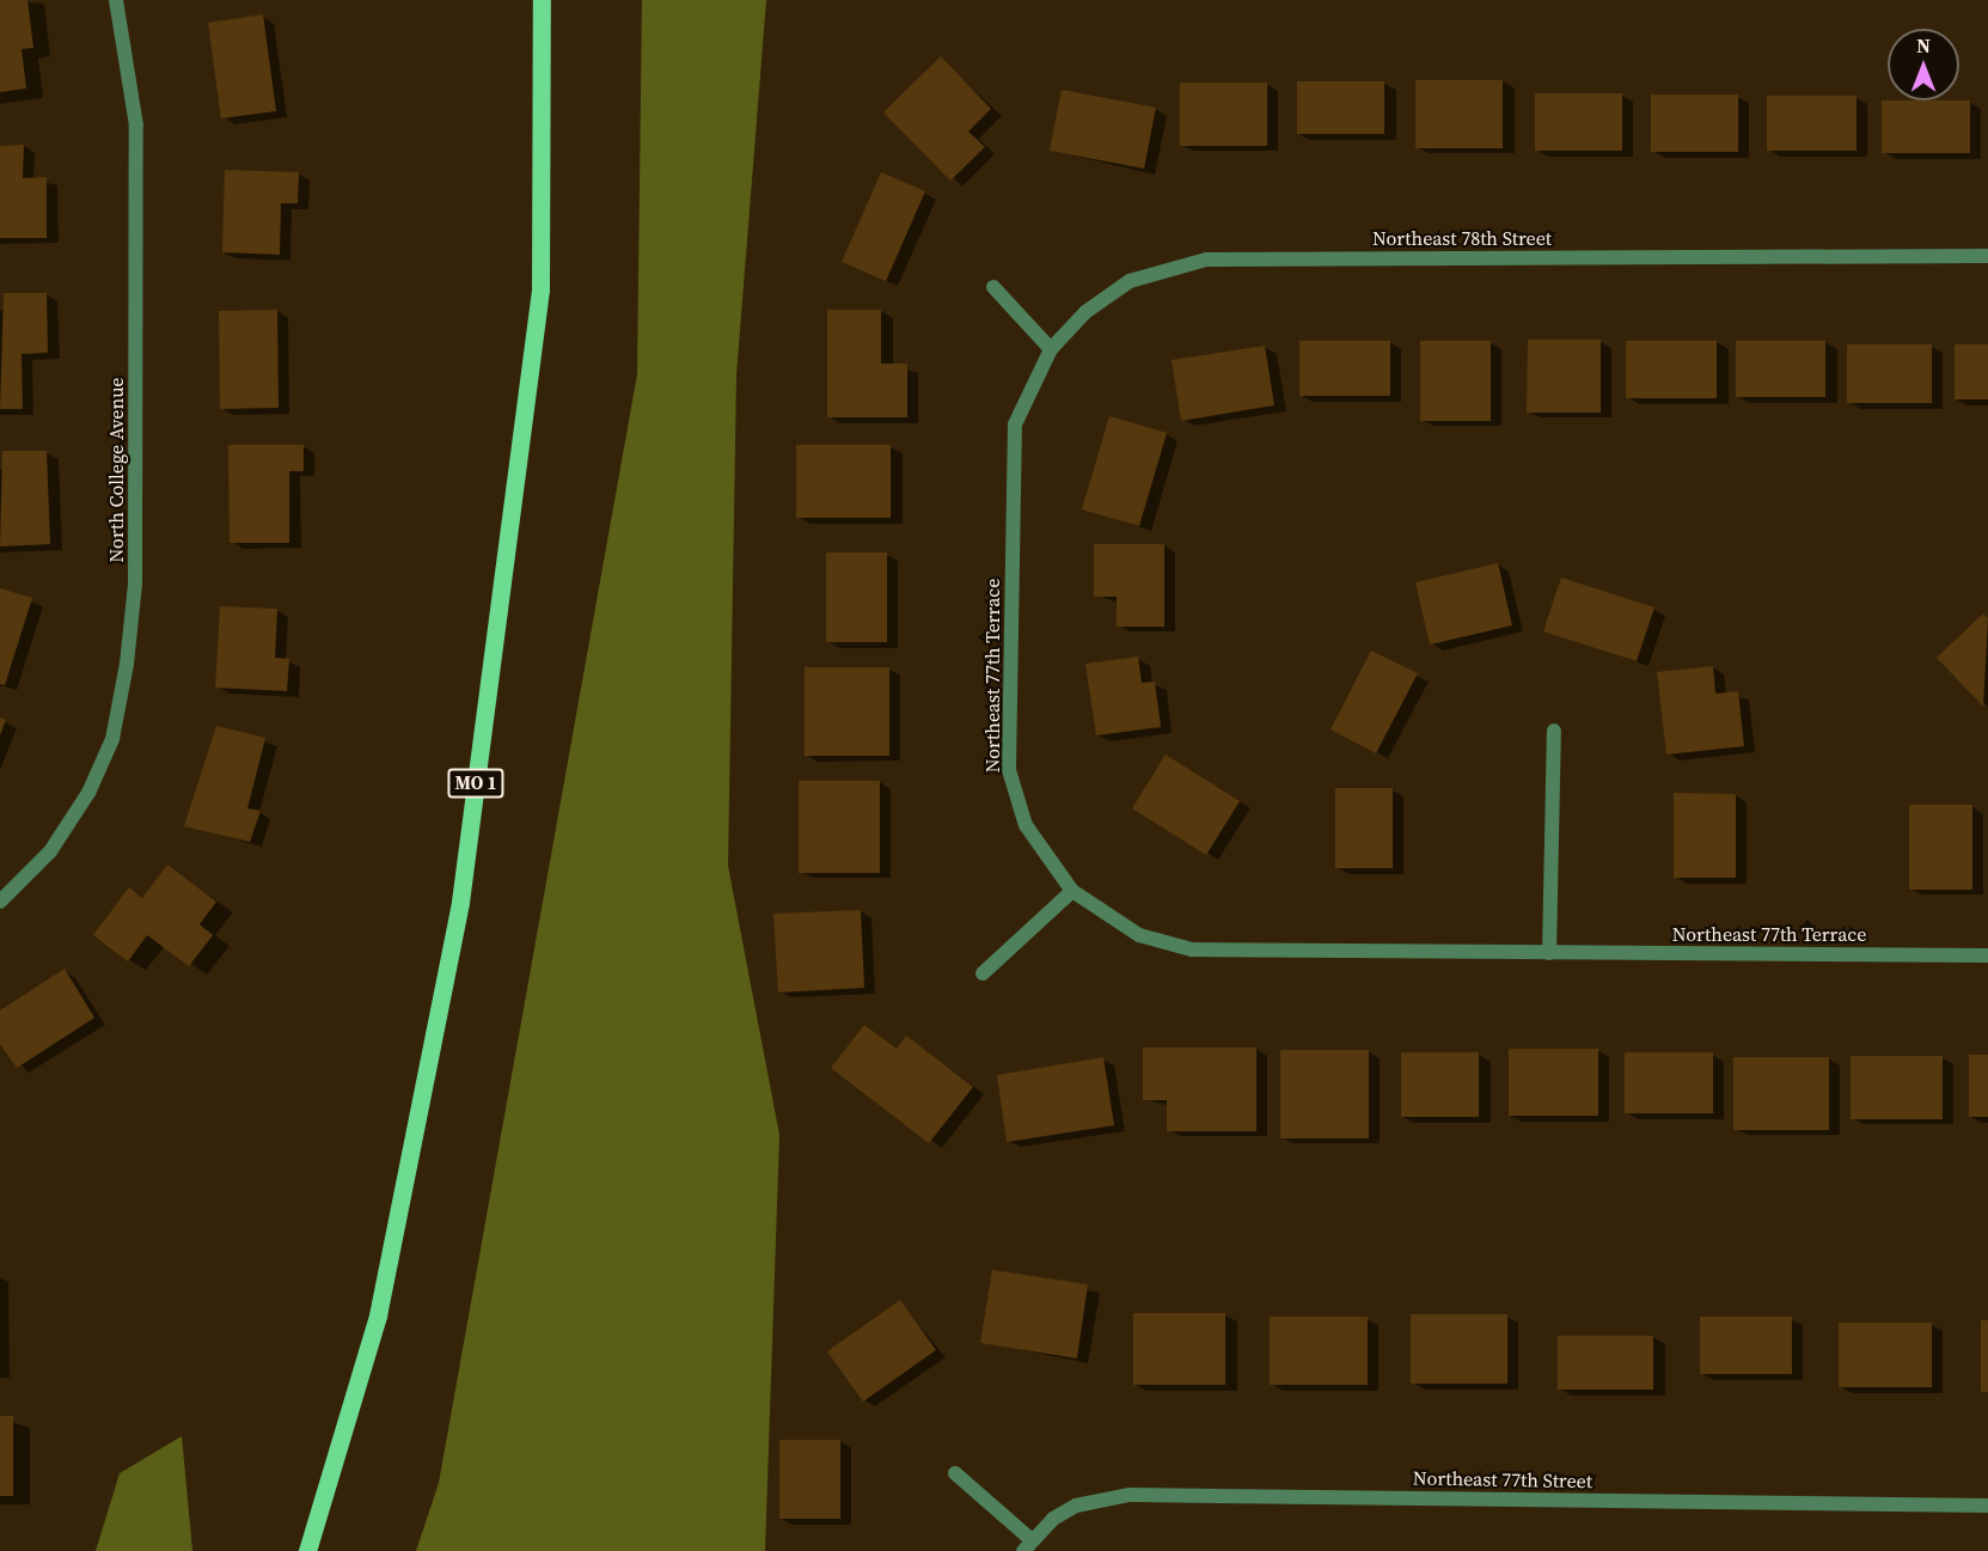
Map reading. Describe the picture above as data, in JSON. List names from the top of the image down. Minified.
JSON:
{"streets":{"main road":["MO 1"],"street":["Northeast 78th Street","North College Avenue","Northeast 77th Terrace","Northeast 77th Street"]},"crossings":[["Northeast 78th Street","Northeast 77th Terrace"]],"north":"top"}
